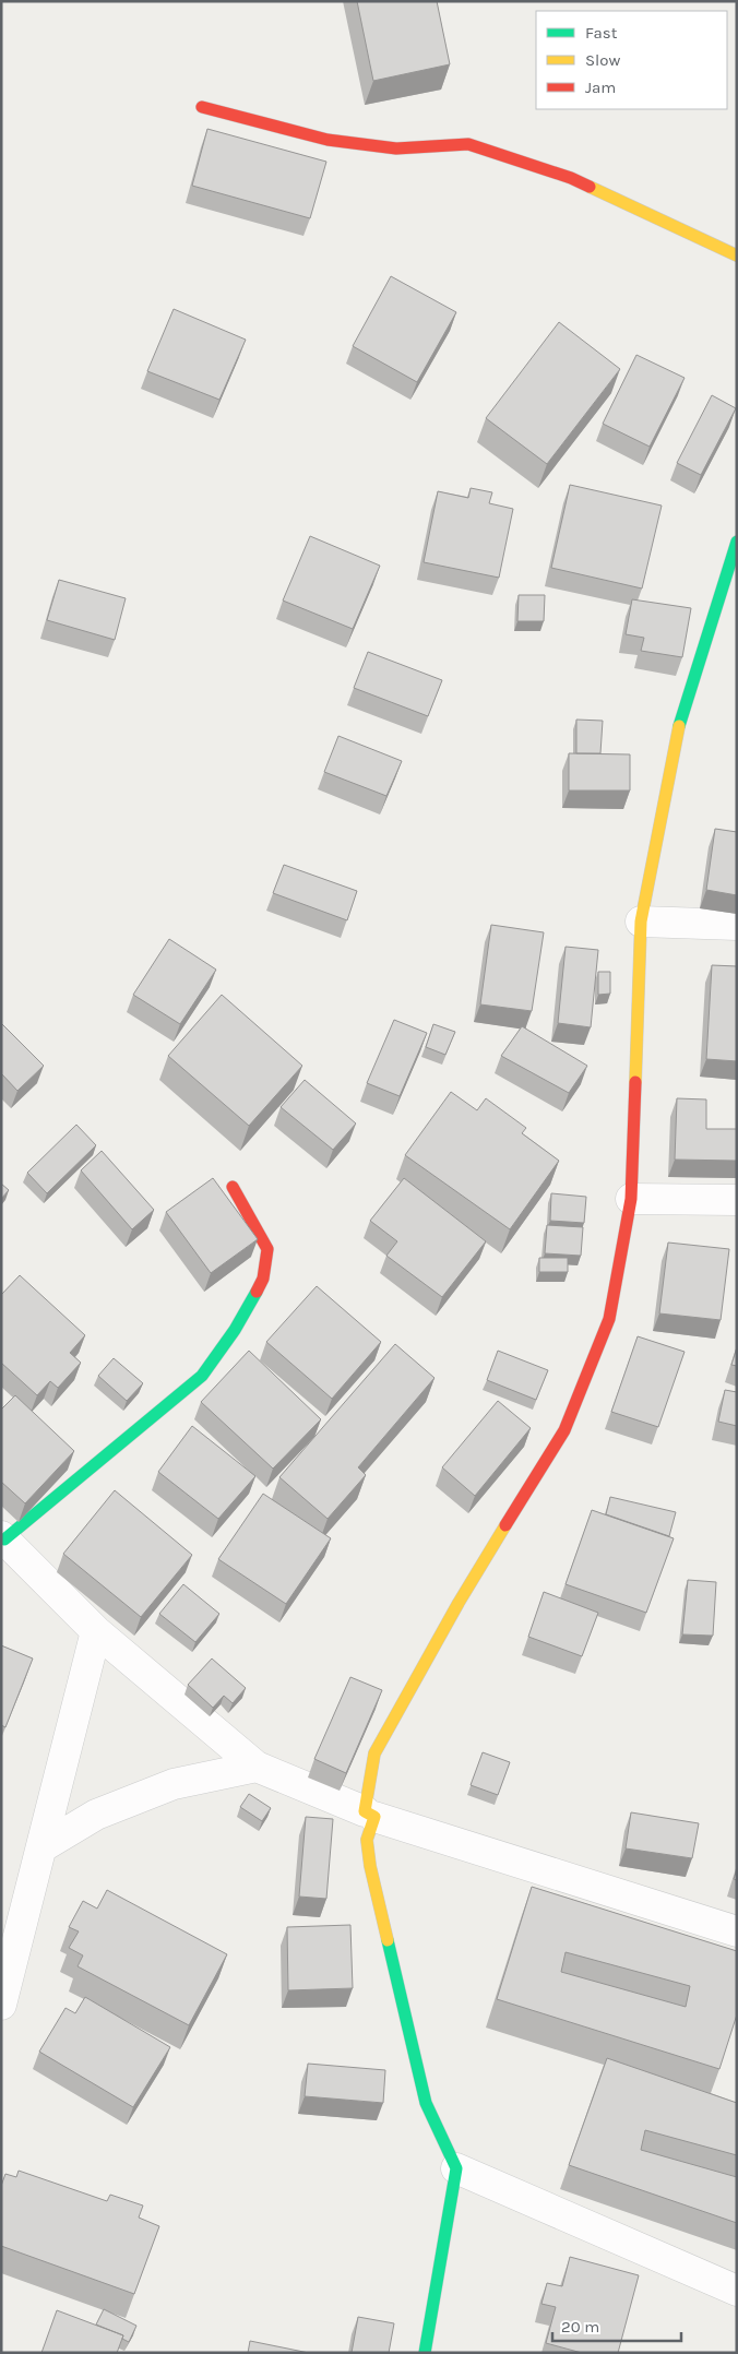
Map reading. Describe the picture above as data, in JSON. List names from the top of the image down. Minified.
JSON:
{"legend":["Fast","Slow","Jam"],"scale_bar":"20 m"}
